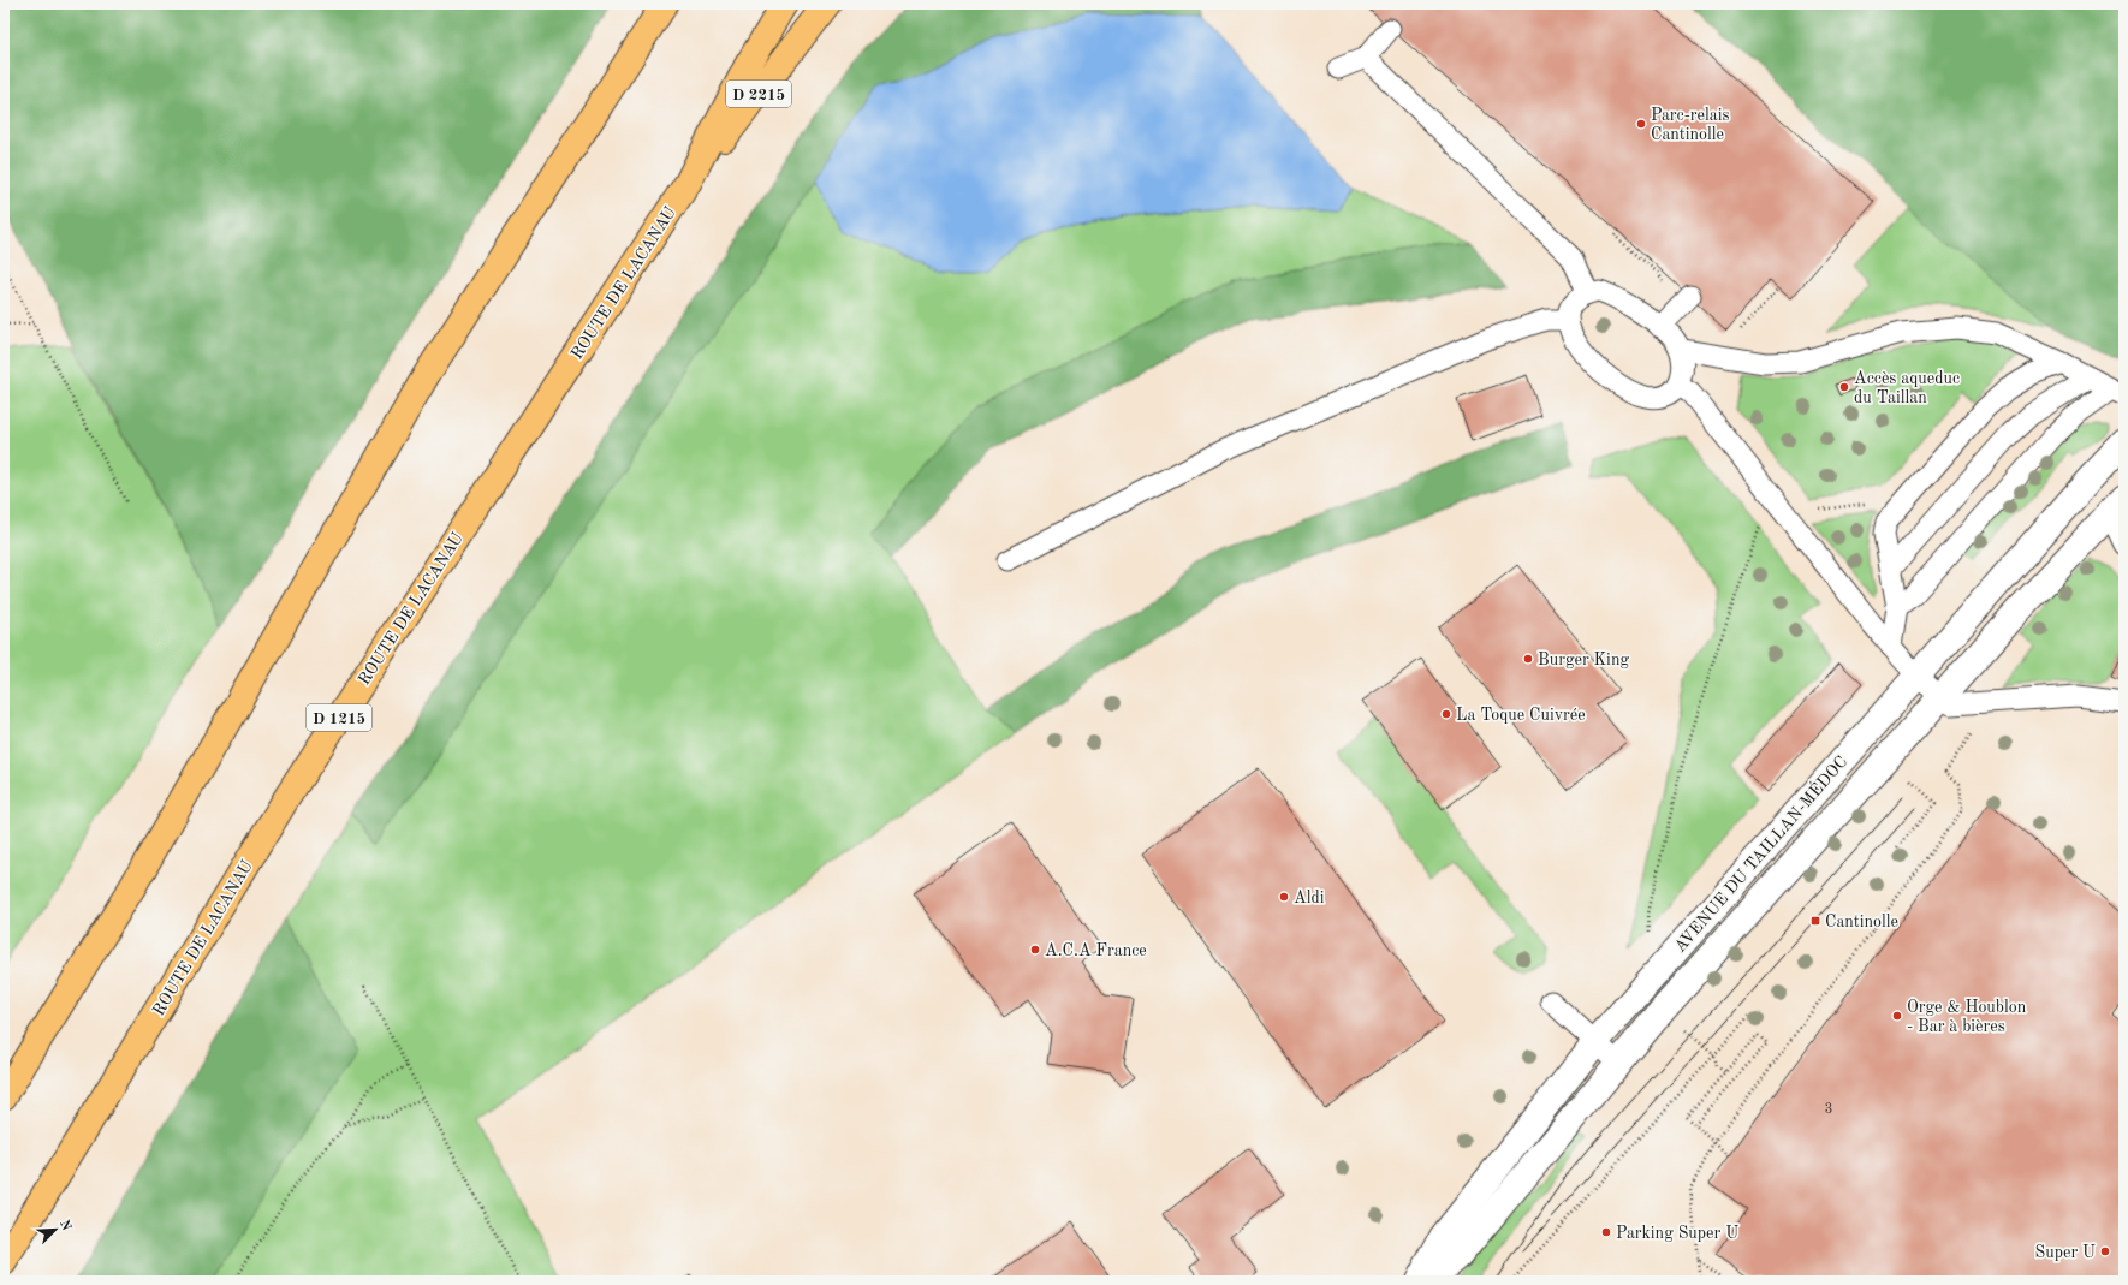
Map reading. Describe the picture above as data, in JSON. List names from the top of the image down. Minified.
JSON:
{"streets":{"main road":["D 2215","ROUTE DE LACANAU","D 1215"],"street":["AVENUE DU TAILLAN-MÉDOC"]},"crossings":[["D 2215","ROUTE DE LACANAU"]],"places":{"other":["Parc-relais Cantinolle","Accès aqueduc du Taillan","Burger King","La Toque Cuivrée","Aldi","A.C.A France","Orge & Houblon - Bar à bières","Parking Super U","Super U"],"transit":["Cantinolle"]},"house_numbers":["3"],"north":"top right"}
